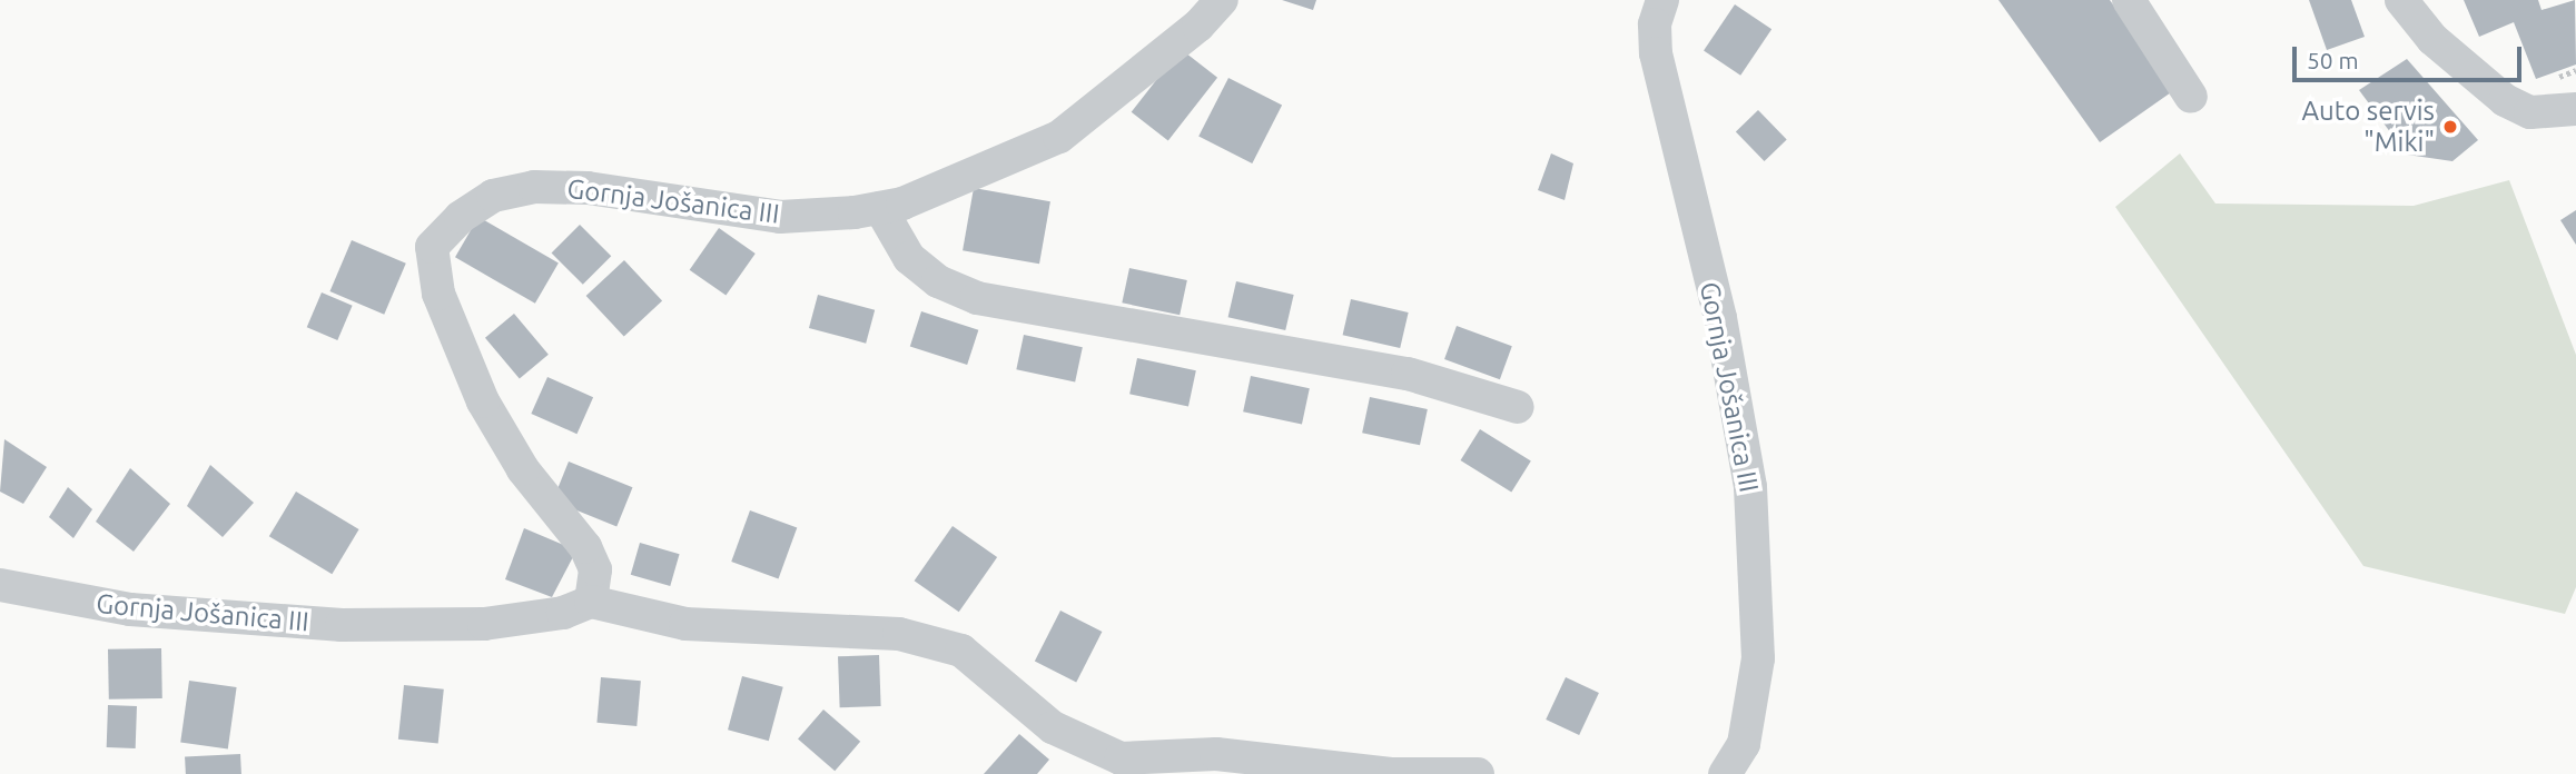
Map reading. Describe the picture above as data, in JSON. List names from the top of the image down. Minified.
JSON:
{"streets":{"street":["Gornja Jošanica III"]},"places":["Auto servis \"Miki\""],"scale_bar":"50 m"}
